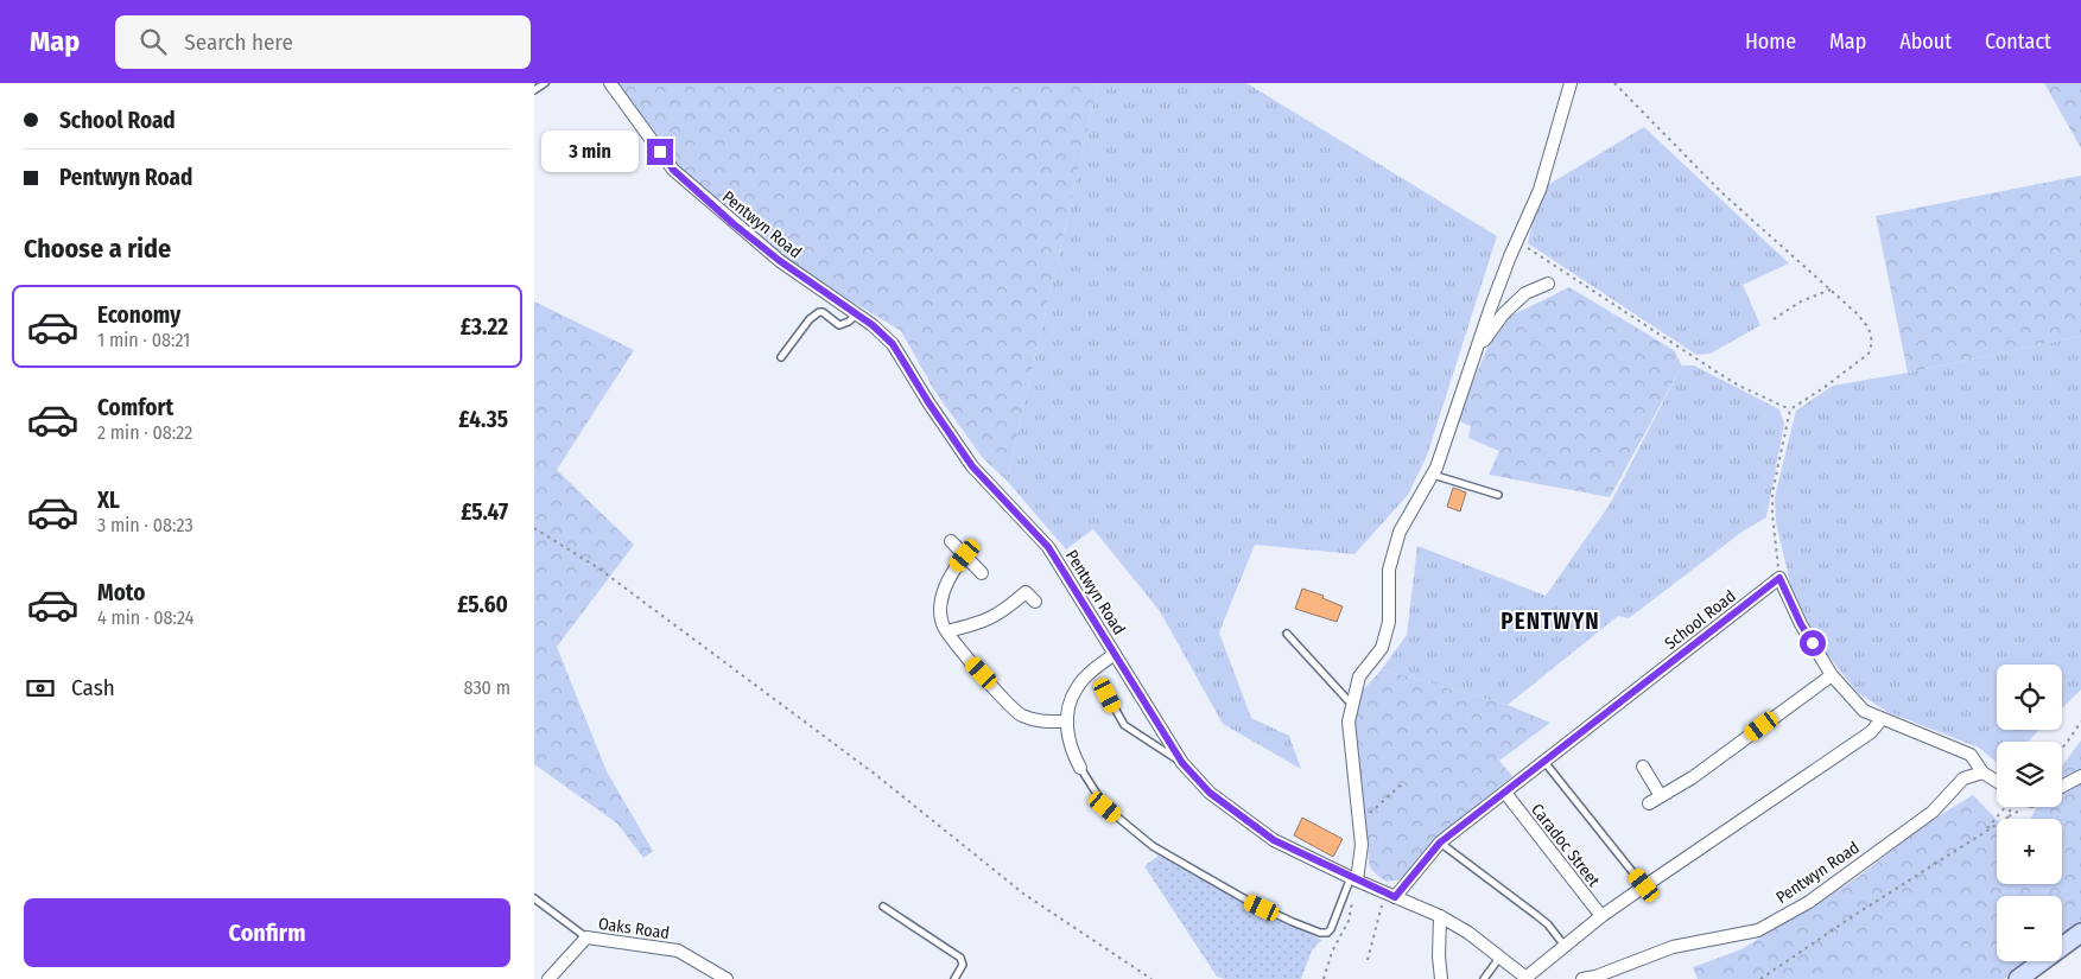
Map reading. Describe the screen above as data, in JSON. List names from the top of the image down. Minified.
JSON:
{"streets":{"street":["Pentwyn Road","School Road","Caradoc Street","Oaks Road"]},"crossings":[["Pentwyn Road","School Road"],["School Road","Caradoc Street"]],"districts":["PENTWYN"],"page":{"header":"Map","search":"Search here","nav":["Home","Map","About","Contact"],"banner":["School Road","Pentwyn Road"],"bubble":"3 min","heading":"Choose a ride","list":[{"name":"Economy","note":"1 min · 08:21","value":"£3.22"},{"name":"Comfort","note":"2 min · 08:22","value":"£4.35"},{"name":"XL","note":"3 min · 08:23","value":"£5.47"},{"name":"Moto","note":"4 min · 08:24","value":"£5.60"}],"pay":["Cash","830 m"],"map_buttons":["+","−"],"buttons":"Confirm"}}
